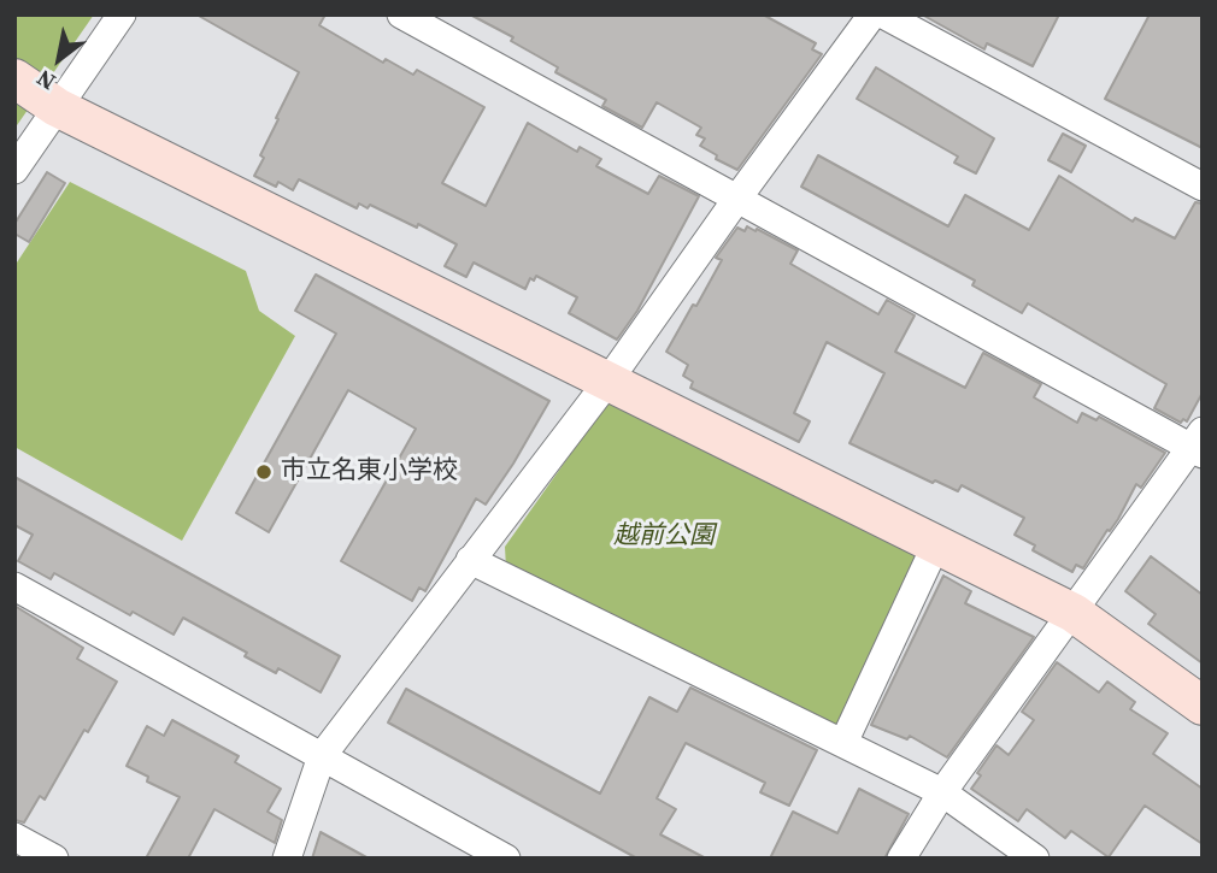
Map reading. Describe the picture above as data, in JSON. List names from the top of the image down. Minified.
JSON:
{"parks":["越前公園"],"places":["市立名東小学校"],"north":"bottom left"}
